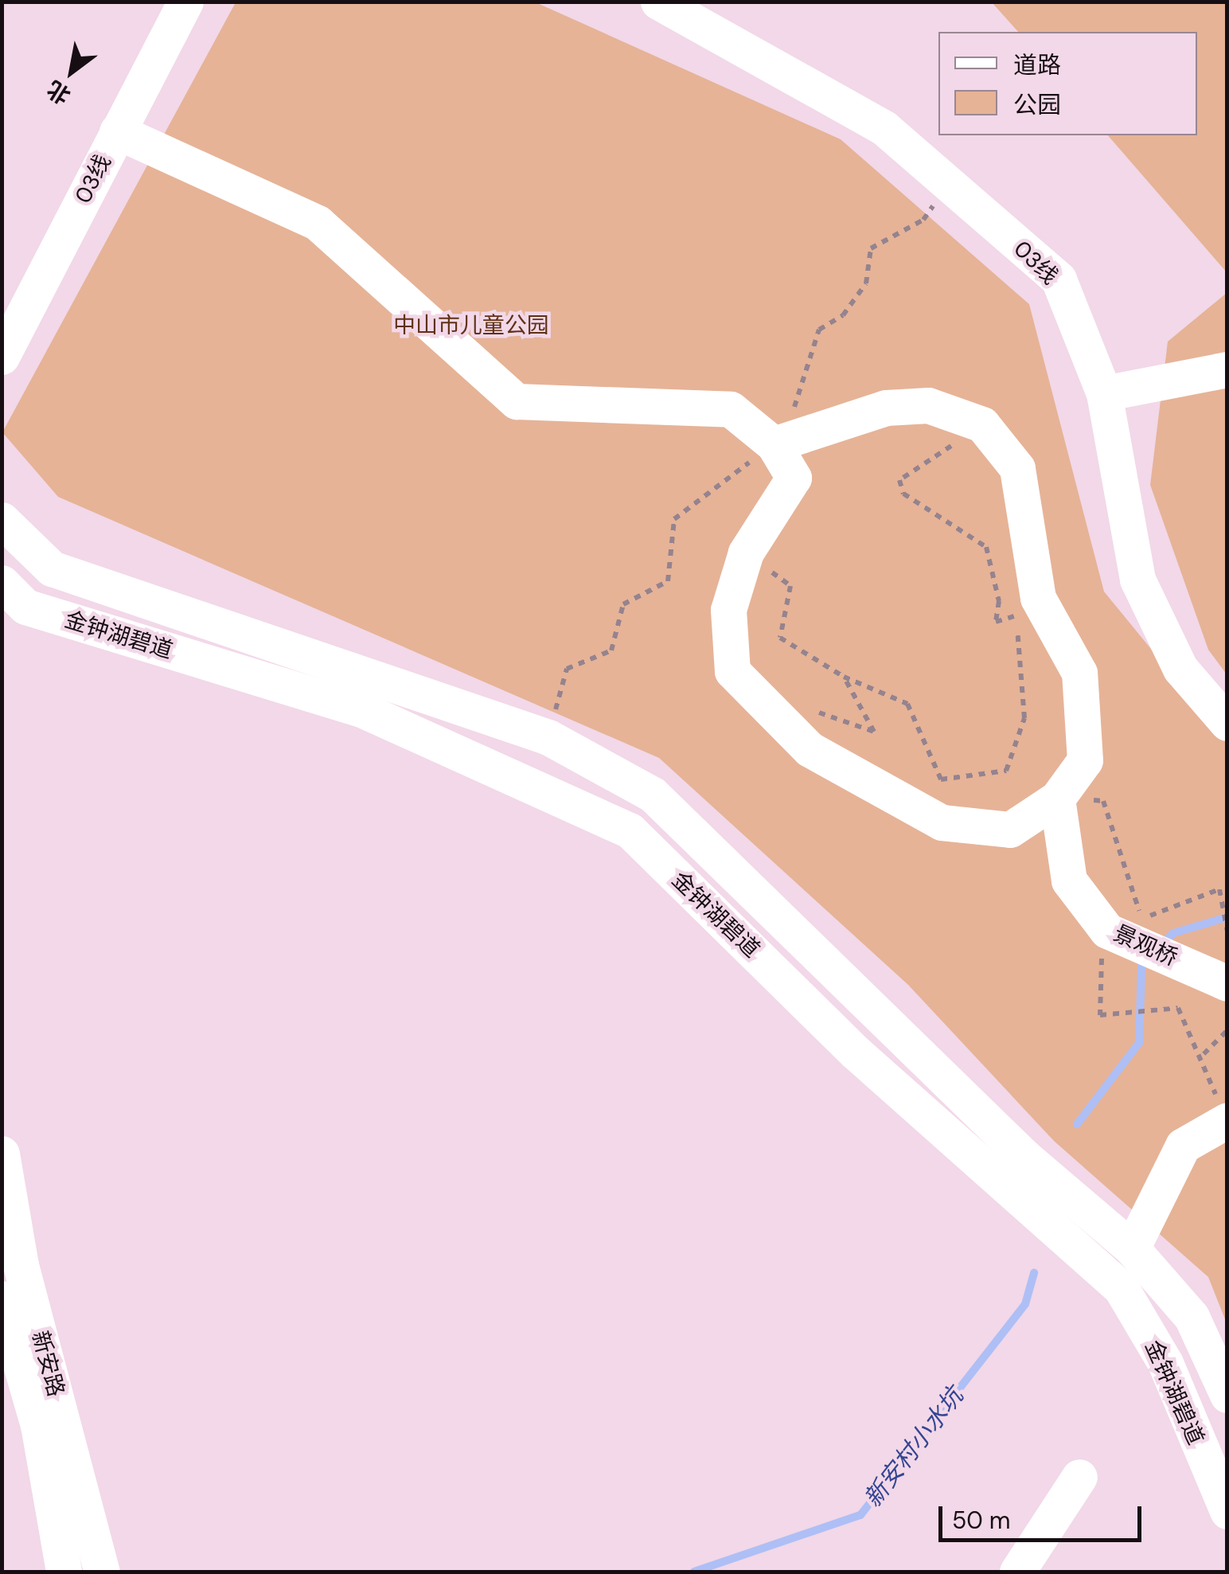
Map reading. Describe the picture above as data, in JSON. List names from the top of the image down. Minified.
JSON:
{"streets":{"street":["03线","金钟湖碧道","景观桥","新安路"]},"water":["新安村小水坑"],"parks":["中山市儿童公园"],"legend":["道路","公园"],"scale_bar":"50 m","north":"bottom left"}
